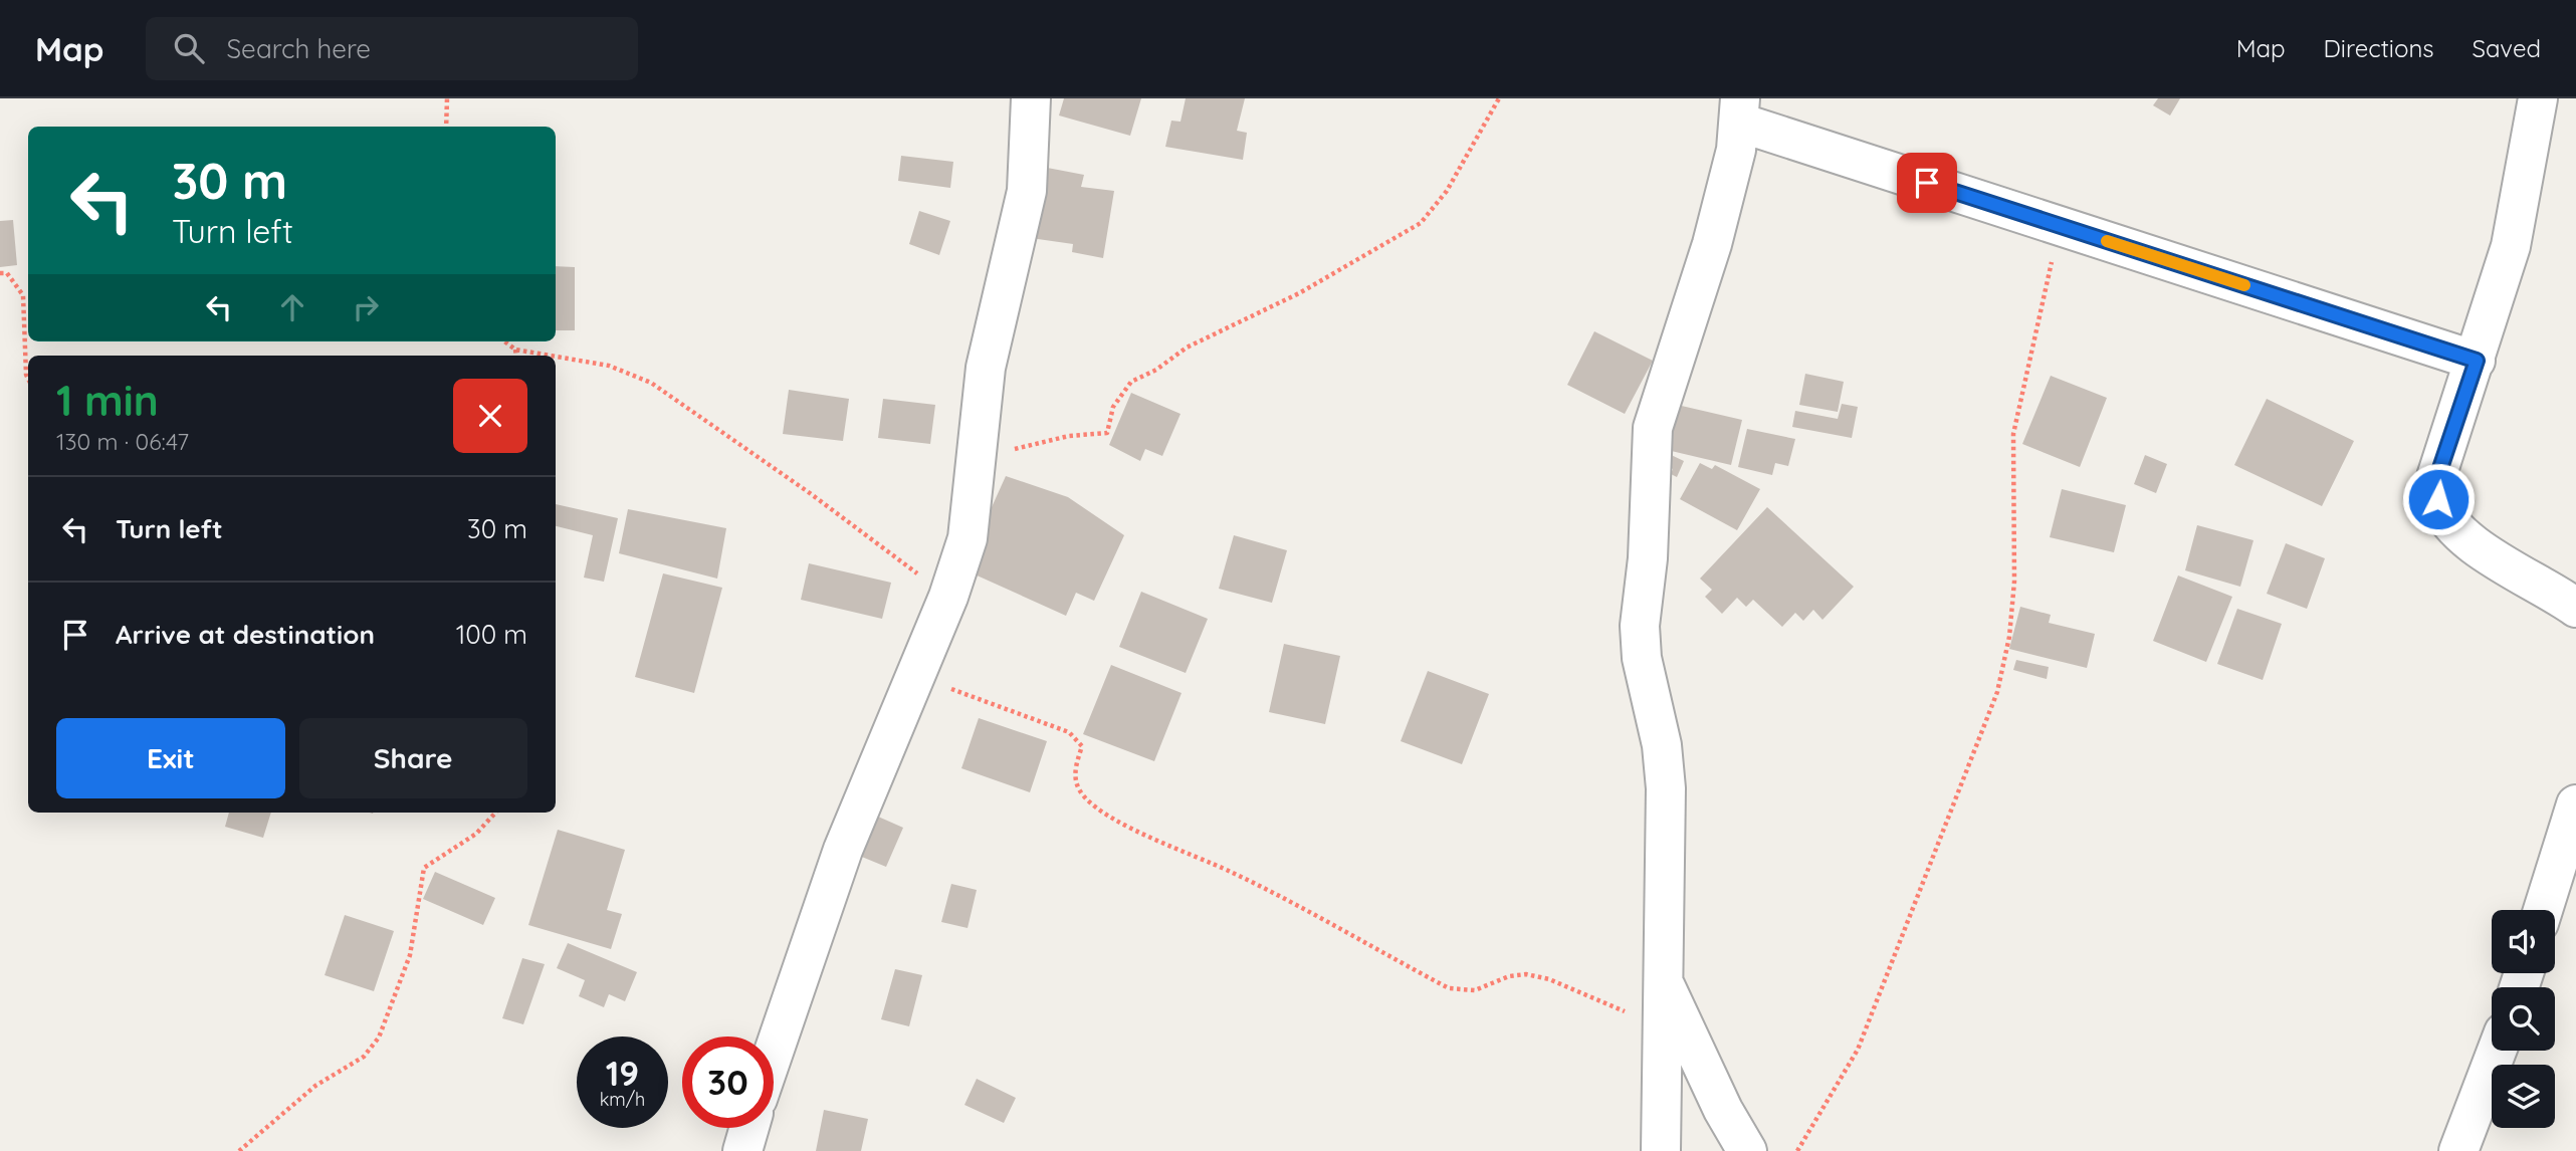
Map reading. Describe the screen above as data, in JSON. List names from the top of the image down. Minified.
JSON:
{"page":{"header":"Map","search":"Search here","nav":["Map","Directions","Saved"],"turn":["30 m","Turn left"],"heading":["1 min","130 m · 06:47"],"list":[{"name":"Turn left","value":"30 m"},{"name":"Arrive at destination","value":"100 m"}],"buttons":["Exit","Share"],"speed":"19 km/h","limit":"30"}}
